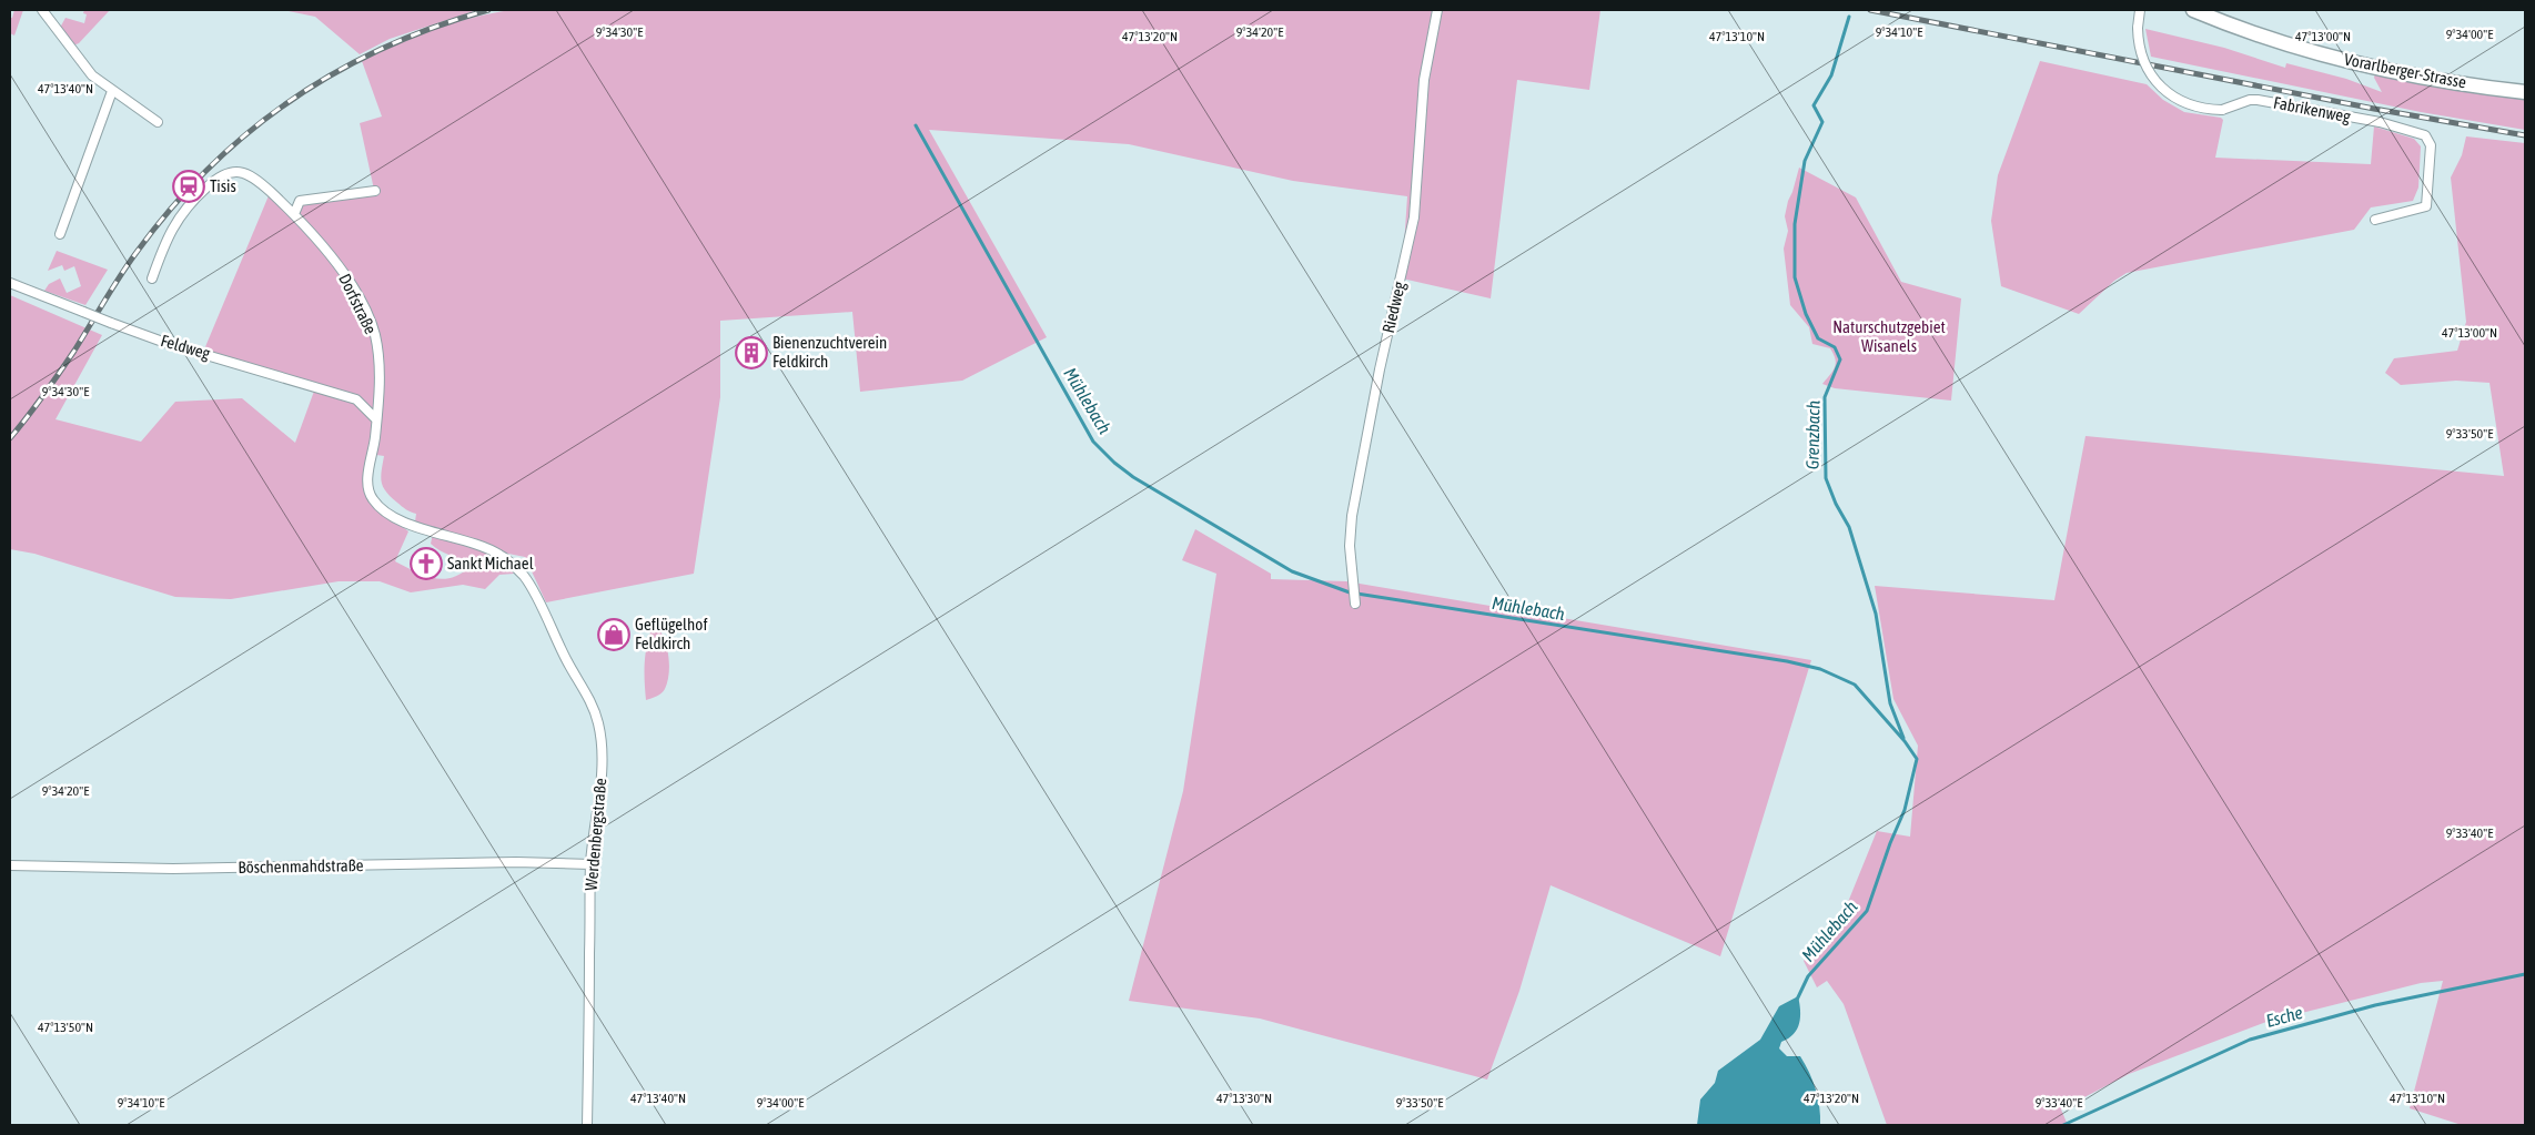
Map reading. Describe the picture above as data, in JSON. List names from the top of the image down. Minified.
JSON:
{"streets":{"main road":["Vorarlberger-Strasse"],"street":["Fabrikenweg","Dorfstraße","Riedweg","Feldweg","Werdenbergstraße","Böschenmahdstraße"]},"crossings":[["Dorfstraße","Feldweg"],["Dorfstraße","Werdenbergstraße"],["Werdenbergstraße","Böschenmahdstraße"]],"water":["Mühlebach","Grenzbach","Esche"],"parks":["Naturschutzgebiet Wisanels"],"places":{"station":["Tisis"],"building":["Bienenzuchtverein Feldkirch"],"church":["Sankt Michael"],"shop":["Geflügelhof Feldkirch"]},"coordinates":["9°34'30\"E","9°34'20\"E","9°34'10\"E","9°34'00\"E","47°13'20\"N","47°13'10\"N","47°13'00\"N","47°13'40\"N","9°33'50\"E","9°33'40\"E","47°13'50\"N","47°13'30\"N"]}
